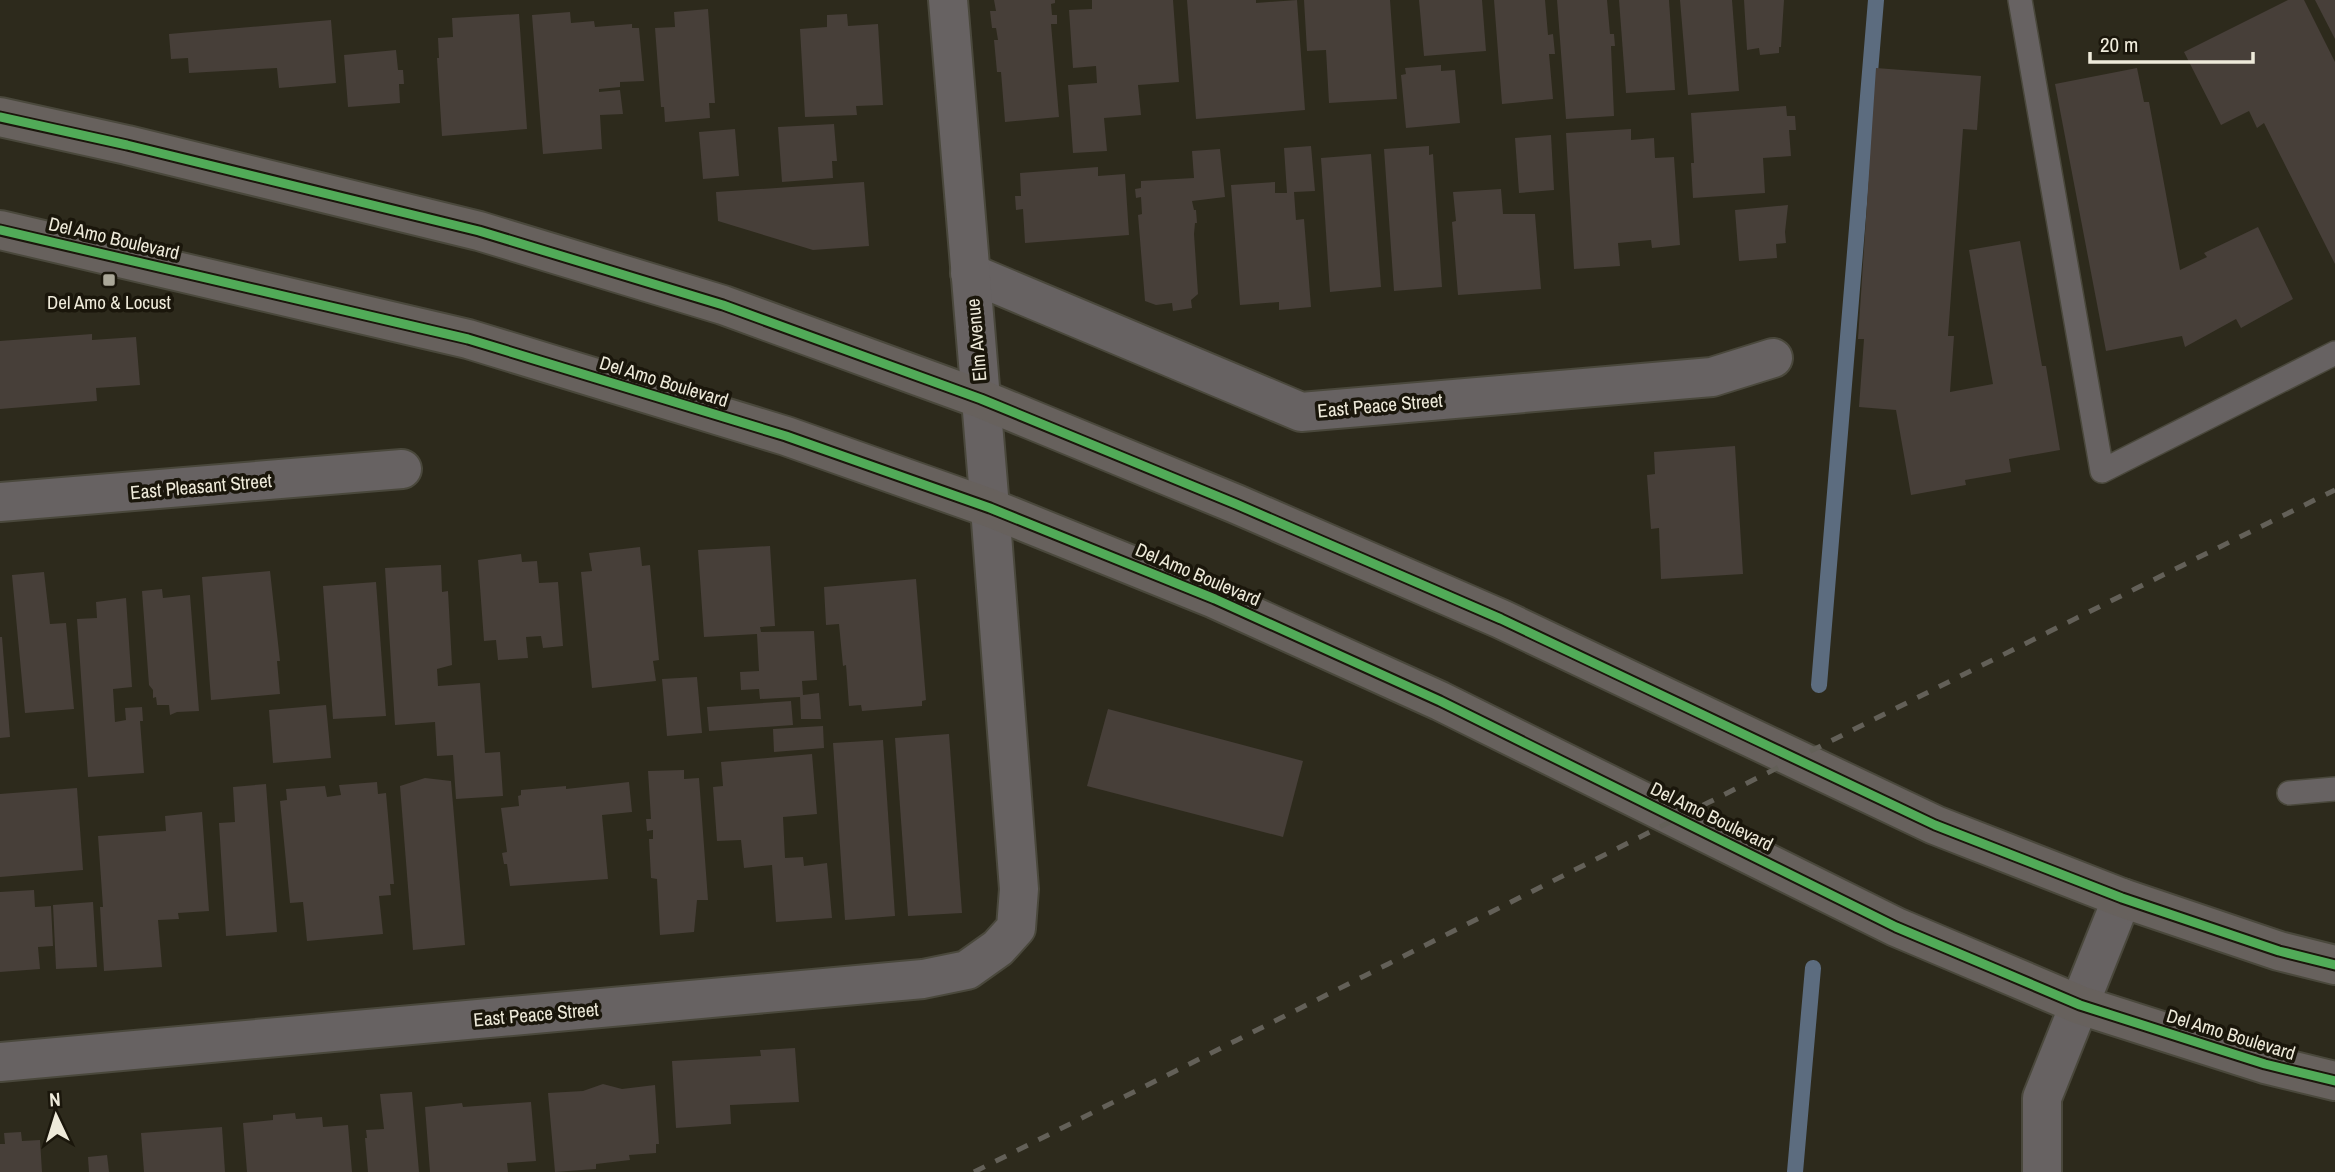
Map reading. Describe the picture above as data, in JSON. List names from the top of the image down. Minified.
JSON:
{"streets":{"main road":["Del Amo Boulevard"],"street":["Elm Avenue","East Peace Street","East Pleasant Street"]},"crossings":[["Del Amo Boulevard","Elm Avenue"],["Elm Avenue","East Peace Street"]],"places":{"transit":["Del Amo & Locust"]},"scale_bar":"20 m","north":"top"}
